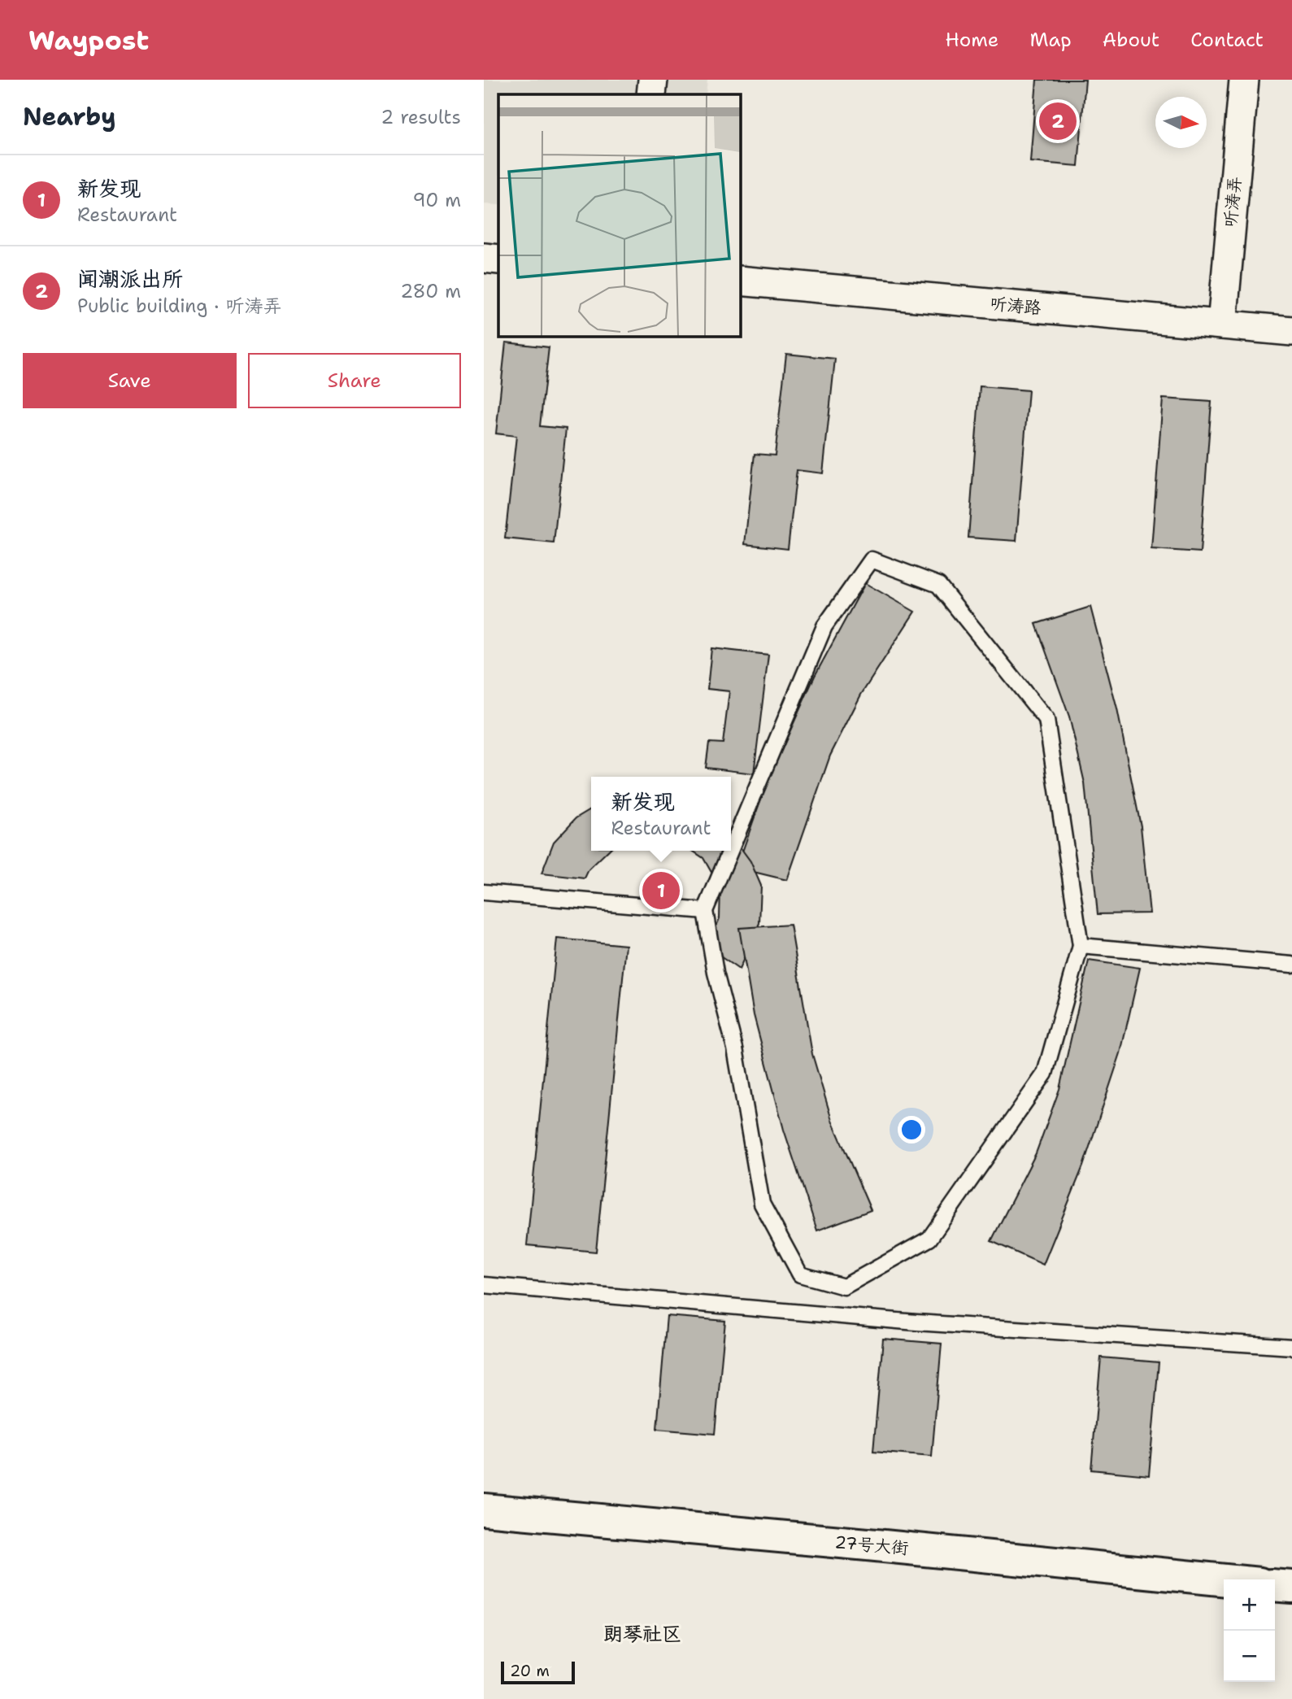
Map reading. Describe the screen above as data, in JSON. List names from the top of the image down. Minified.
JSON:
{"streets":{"street":["听涛弄","听涛路","27号大街"]},"crossings":[["听涛弄","听涛路"]],"districts":["朗琴社区"],"scale_bar":"20 m","north":"right","page":{"header":"Waypost","nav":["Home","Map","About","Contact"],"heading":["Nearby","2 results"],"pins":["2","1"],"list":[{"mark":"1","name":"新发现","note":"Restaurant","value":"90 m"},{"mark":"2","name":"闻潮派出所","note":"Public building · 听涛弄","value":"280 m"}],"buttons":["Save","Share"],"popup":["新发现","Restaurant"],"map_buttons":["+","−"],"scale":"20 m"}}
